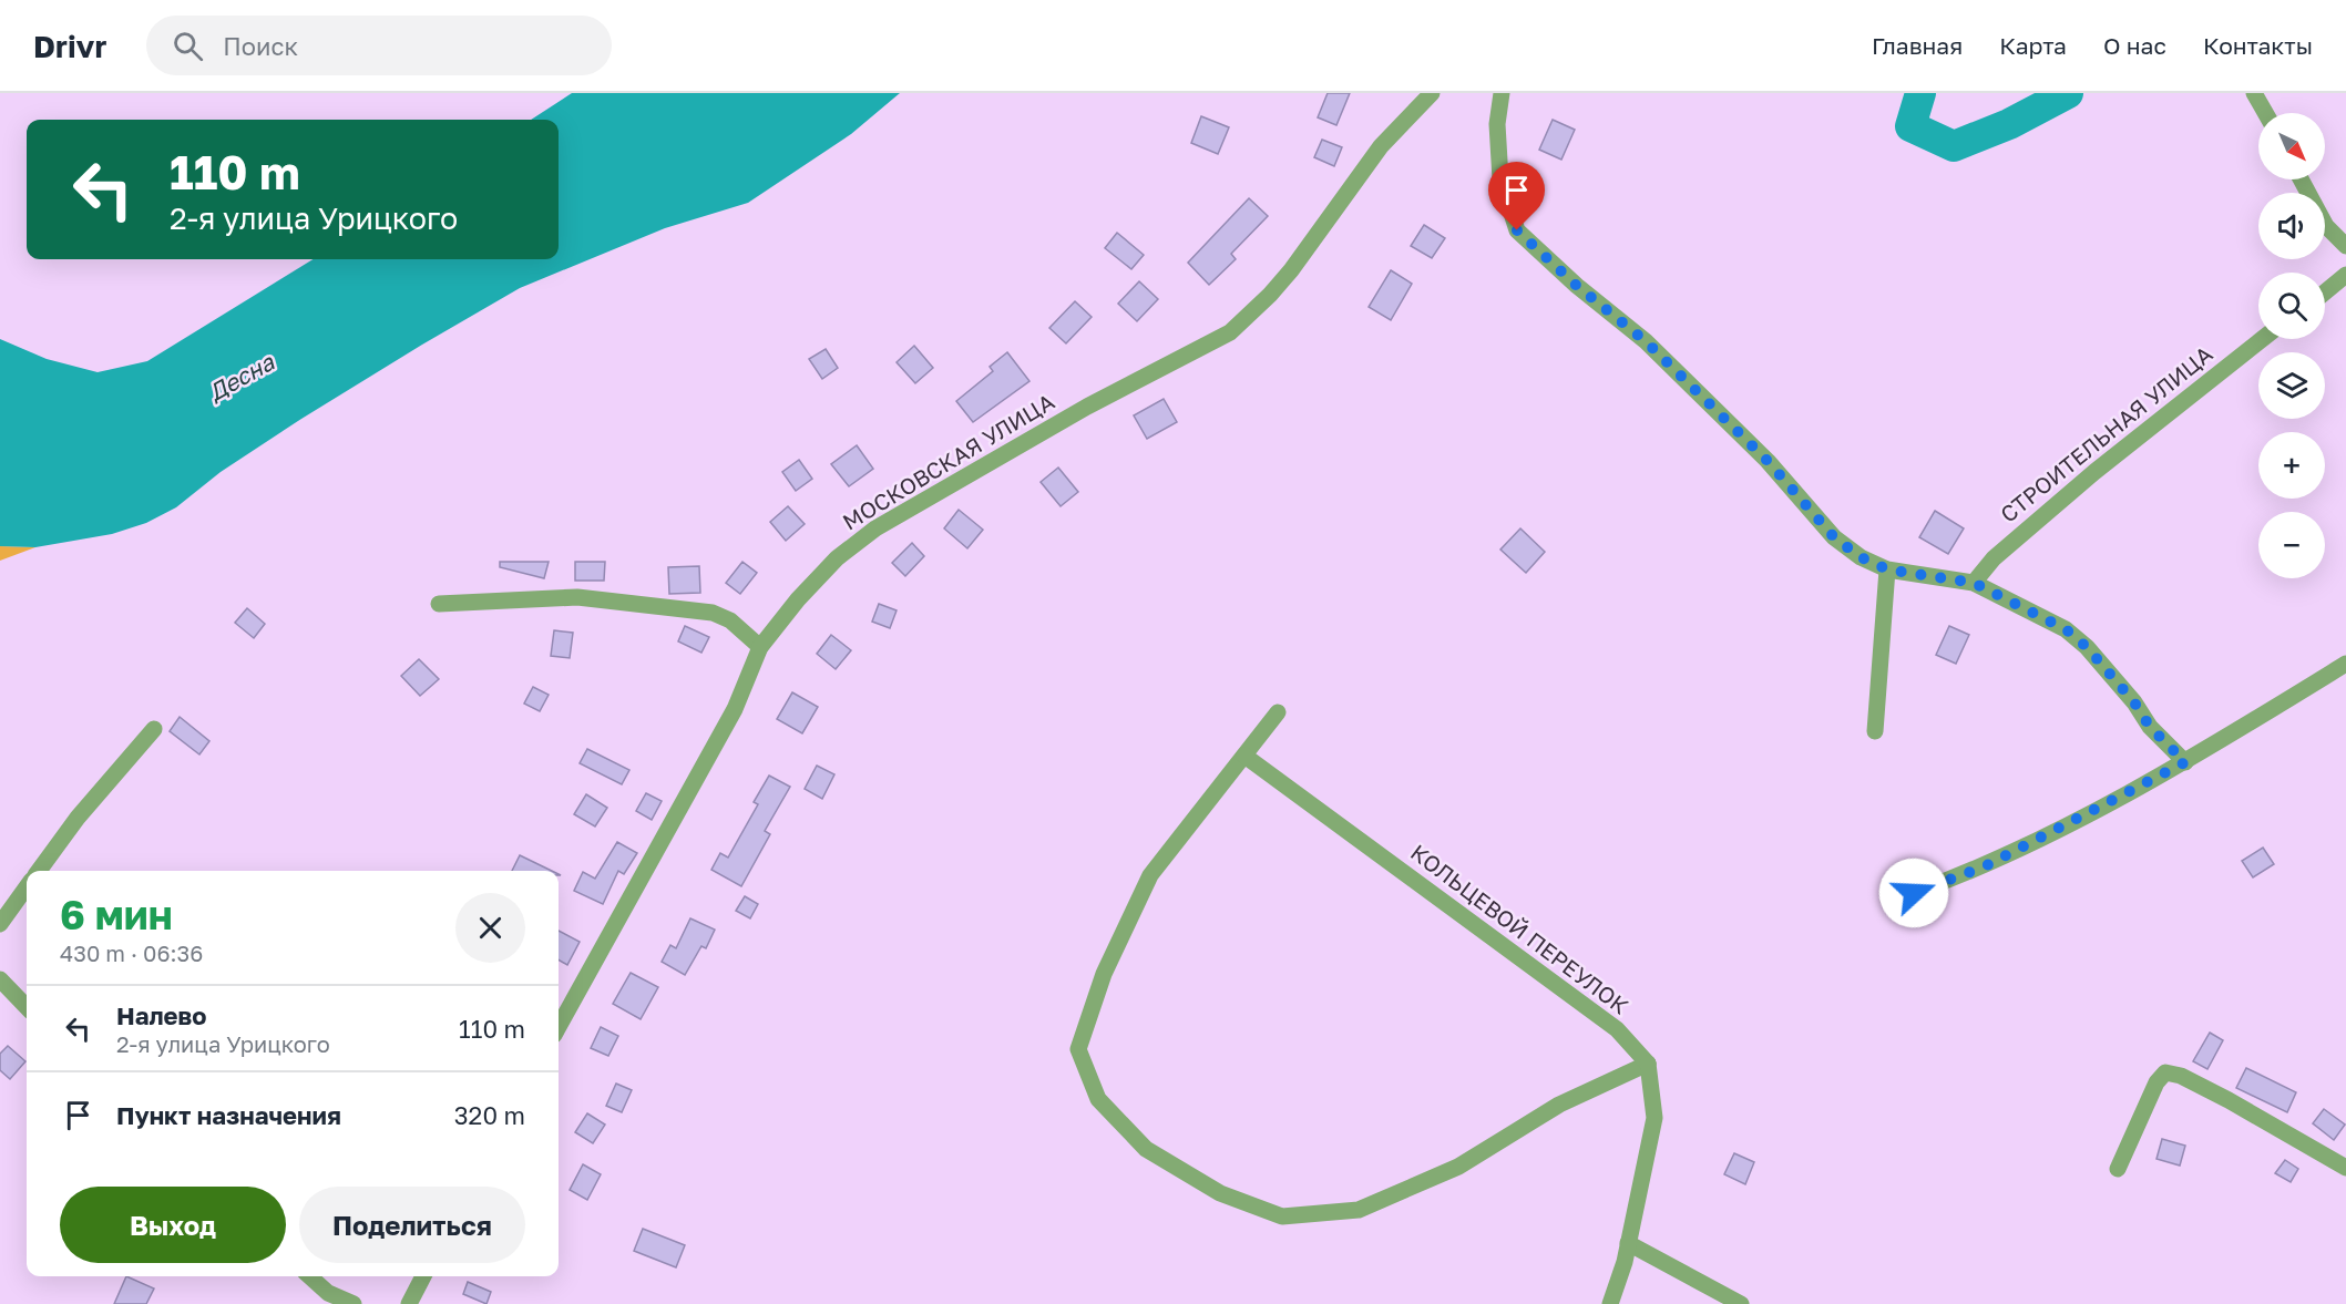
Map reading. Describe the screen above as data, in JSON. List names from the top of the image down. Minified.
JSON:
{"streets":{"street":["СТРОИТЕЛЬНАЯ УЛИЦА","МОСКОВСКАЯ УЛИЦА","КОЛЬЦЕВОЙ ПЕРЕУЛОК"]},"water":["Десна"],"north":"bottom right","page":{"header":"Drivr","search":"Поиск","nav":["Главная","Карта","О нас","Контакты"],"map_buttons":["+","−"],"turn":["110 m","2-я улица Урицкого"],"heading":["6 мин","430 m · 06:36"],"list":[{"name":"Налево","note":"2-я улица Урицкого","value":"110 m"},{"name":"Пункт назначения","value":"320 m"}],"buttons":["Выход","Поделиться"]}}
